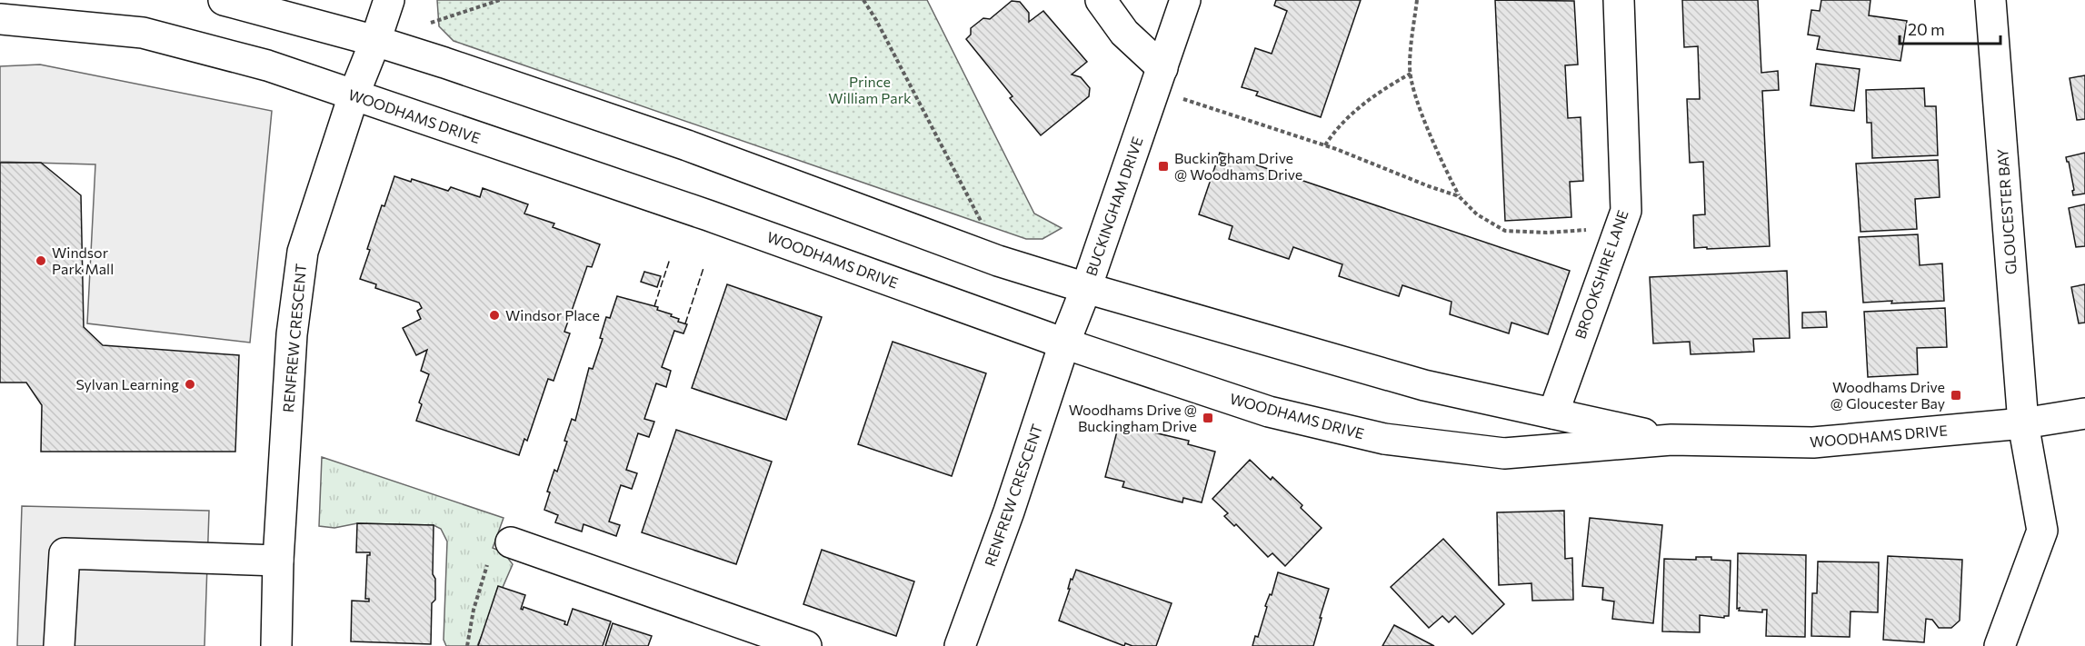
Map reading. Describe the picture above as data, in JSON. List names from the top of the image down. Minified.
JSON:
{"streets":{"street":["WOODHAMS DRIVE","BUCKINGHAM DRIVE","GLOUCESTER BAY","BROOKSHIRE LANE","RENFREW CRESCENT"]},"crossings":[["WOODHAMS DRIVE","BUCKINGHAM DRIVE"],["WOODHAMS DRIVE","GLOUCESTER BAY"],["WOODHAMS DRIVE","BROOKSHIRE LANE"],["WOODHAMS DRIVE","RENFREW CRESCENT"],["BUCKINGHAM DRIVE","RENFREW CRESCENT"]],"parks":["Prince William Park"],"places":{"transit":["Buckingham Drive @ Woodhams Drive","Woodhams Drive @ Gloucester Bay","Woodhams Drive @ Buckingham Drive"],"other":["Windsor Park Mall","Windsor Place","Sylvan Learning"]},"scale_bar":"20 m"}
